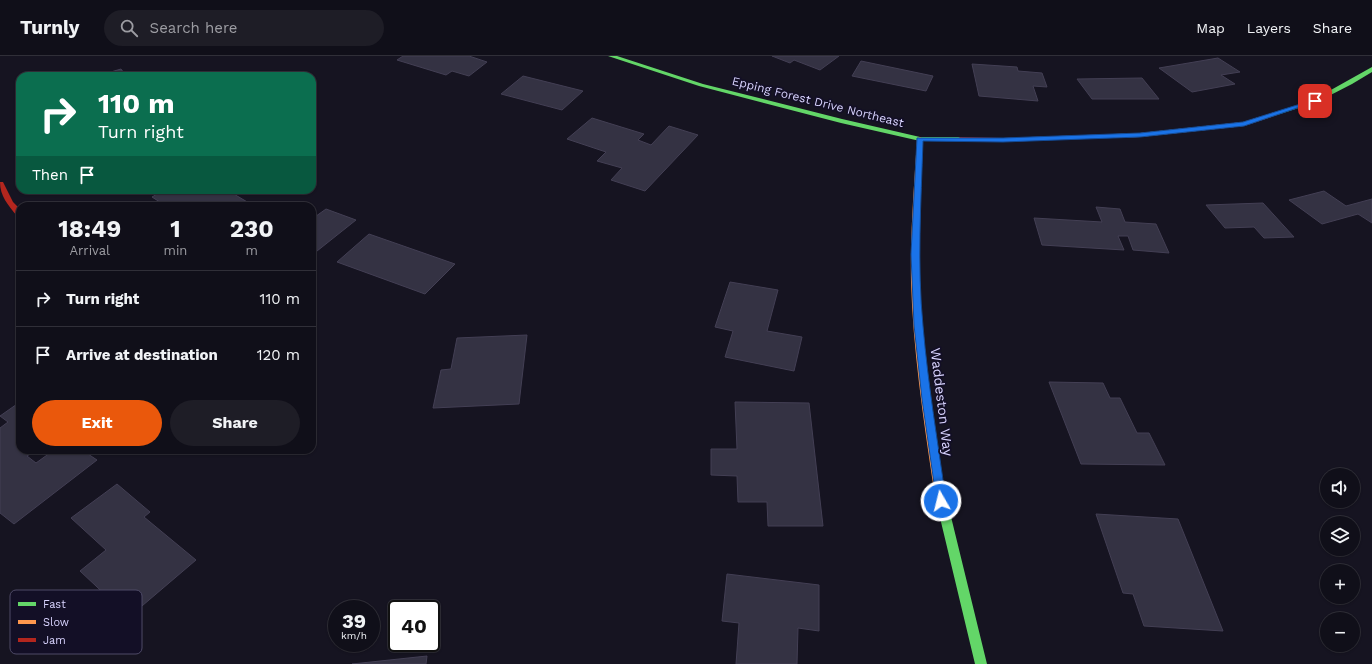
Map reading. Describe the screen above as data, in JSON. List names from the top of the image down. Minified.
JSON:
{"streets":{"street":["Epping Forest Drive Northeast","Waddeston Way"]},"crossings":[["Epping Forest Drive Northeast","Waddeston Way"]],"legend":["Fast","Slow","Jam"],"page":{"header":"Turnly","search":"Search here","nav":["Map","Layers","Share"],"turn":["110 m","Turn right"],"then":"Then","eta":["18:49","Arrival","1","min","230","m"],"list":[{"name":"Turn right","value":"110 m"},{"name":"Arrive at destination","value":"120 m"}],"buttons":["Exit","Share"],"map_buttons":["+","−"],"speed":"39 km/h","limit":"40"}}
